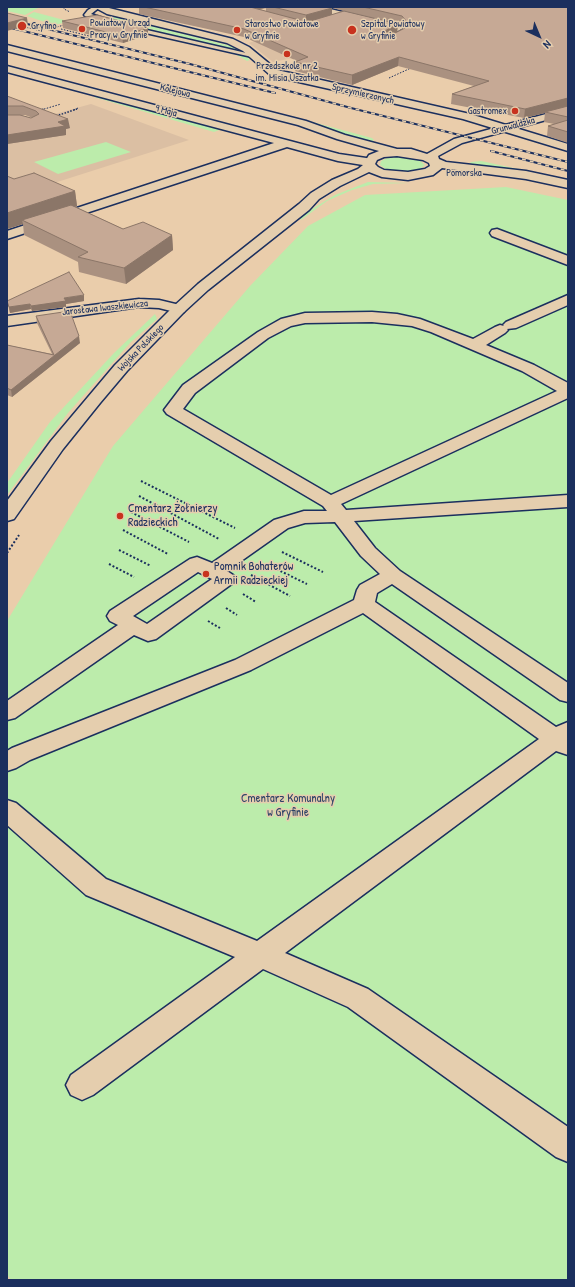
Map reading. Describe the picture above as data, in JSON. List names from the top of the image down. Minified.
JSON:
{"streets":{"street":["Kolejowa","Sprzymierzonych","9 Maja","Grunwaldzka","Pomorska","Jarosława Iwaszkiewicza","Wojska Polskiego"]},"crossings":[["Kolejowa","9 Maja"],["Kolejowa","Grunwaldzka"],["Kolejowa","Pomorska"],["Kolejowa","Wojska Polskiego"],["Sprzymierzonych","Grunwaldzka"],["9 Maja","Grunwaldzka"],["9 Maja","Wojska Polskiego"],["Grunwaldzka","Pomorska"],["Grunwaldzka","Wojska Polskiego"],["Pomorska","Wojska Polskiego"],["Jarosława Iwaszkiewicza","Wojska Polskiego"]],"parks":["Cmentarz Komunalny w Gryfinie"],"places":["Gryfino","Powiatowy Urząd Pracy w Gryfinie","Starostwo Powiatowe w Gryfinie","Szpital Powiatowy w Gryfinie","Przedszkole nr 2 im. Misia Uszatka","Gastromex","Cmentarz Żołnierzy Radzieckich","Pomnik Bohaterów Armii Radzieckiej"],"north":"bottom right"}
